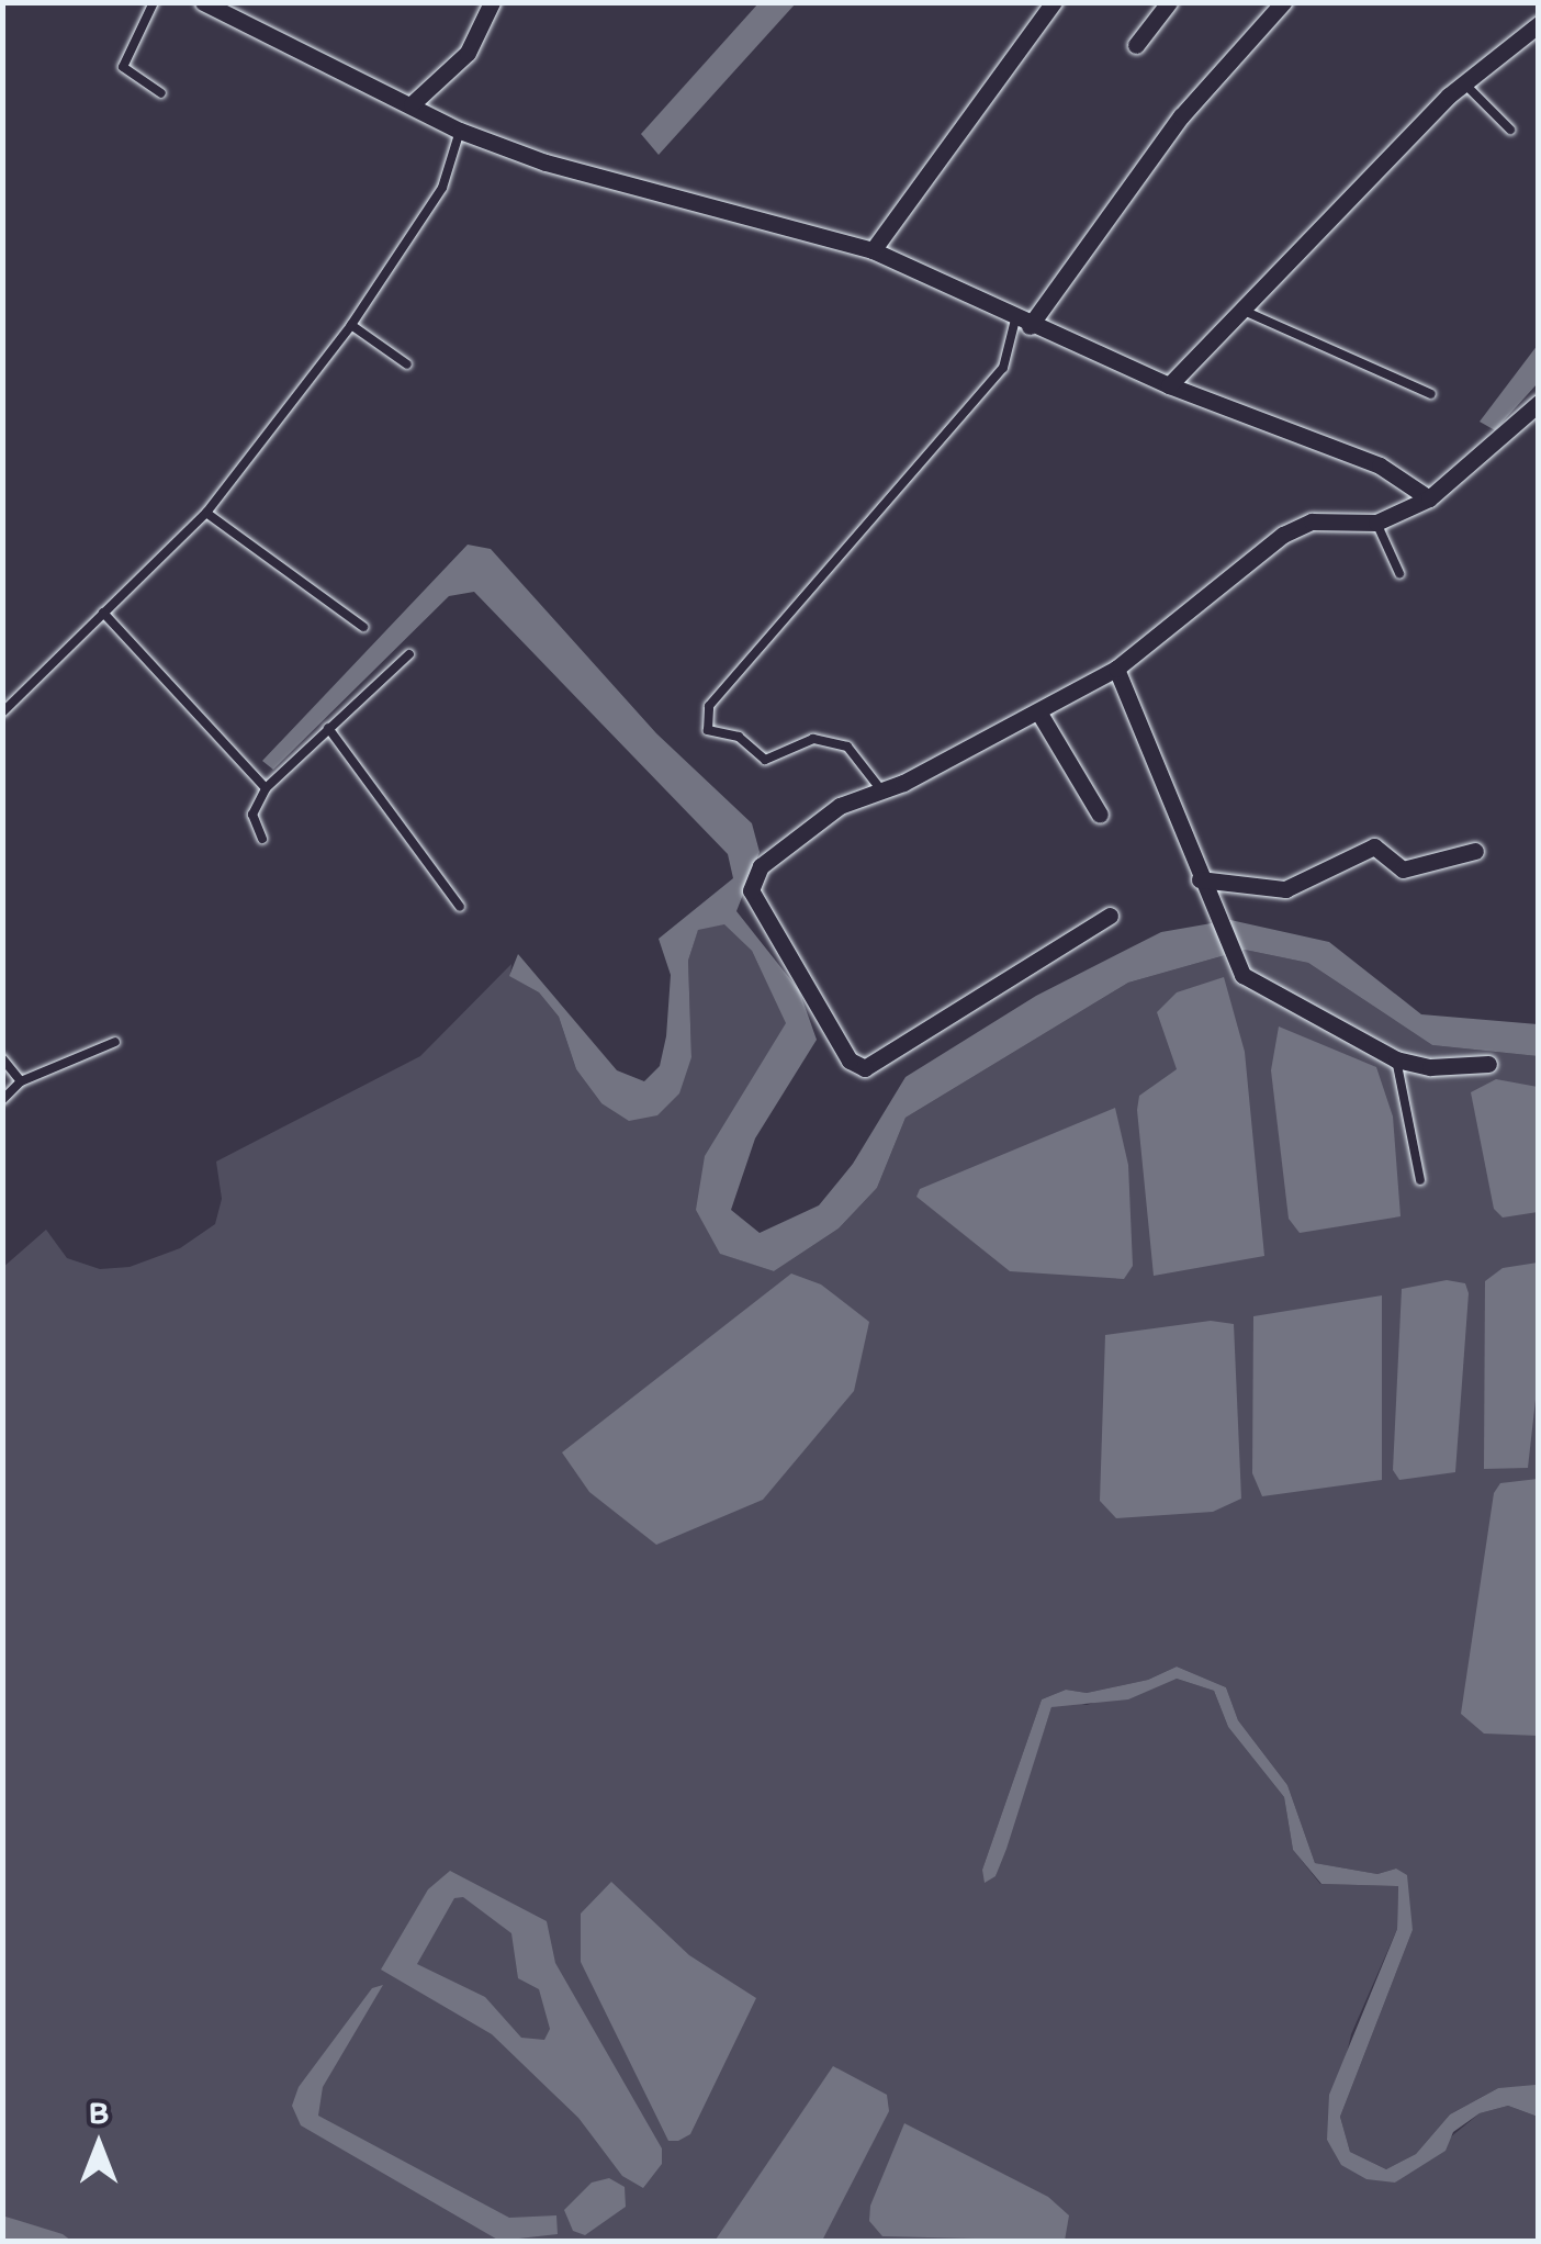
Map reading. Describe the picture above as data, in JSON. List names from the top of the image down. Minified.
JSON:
{"north":"top"}
